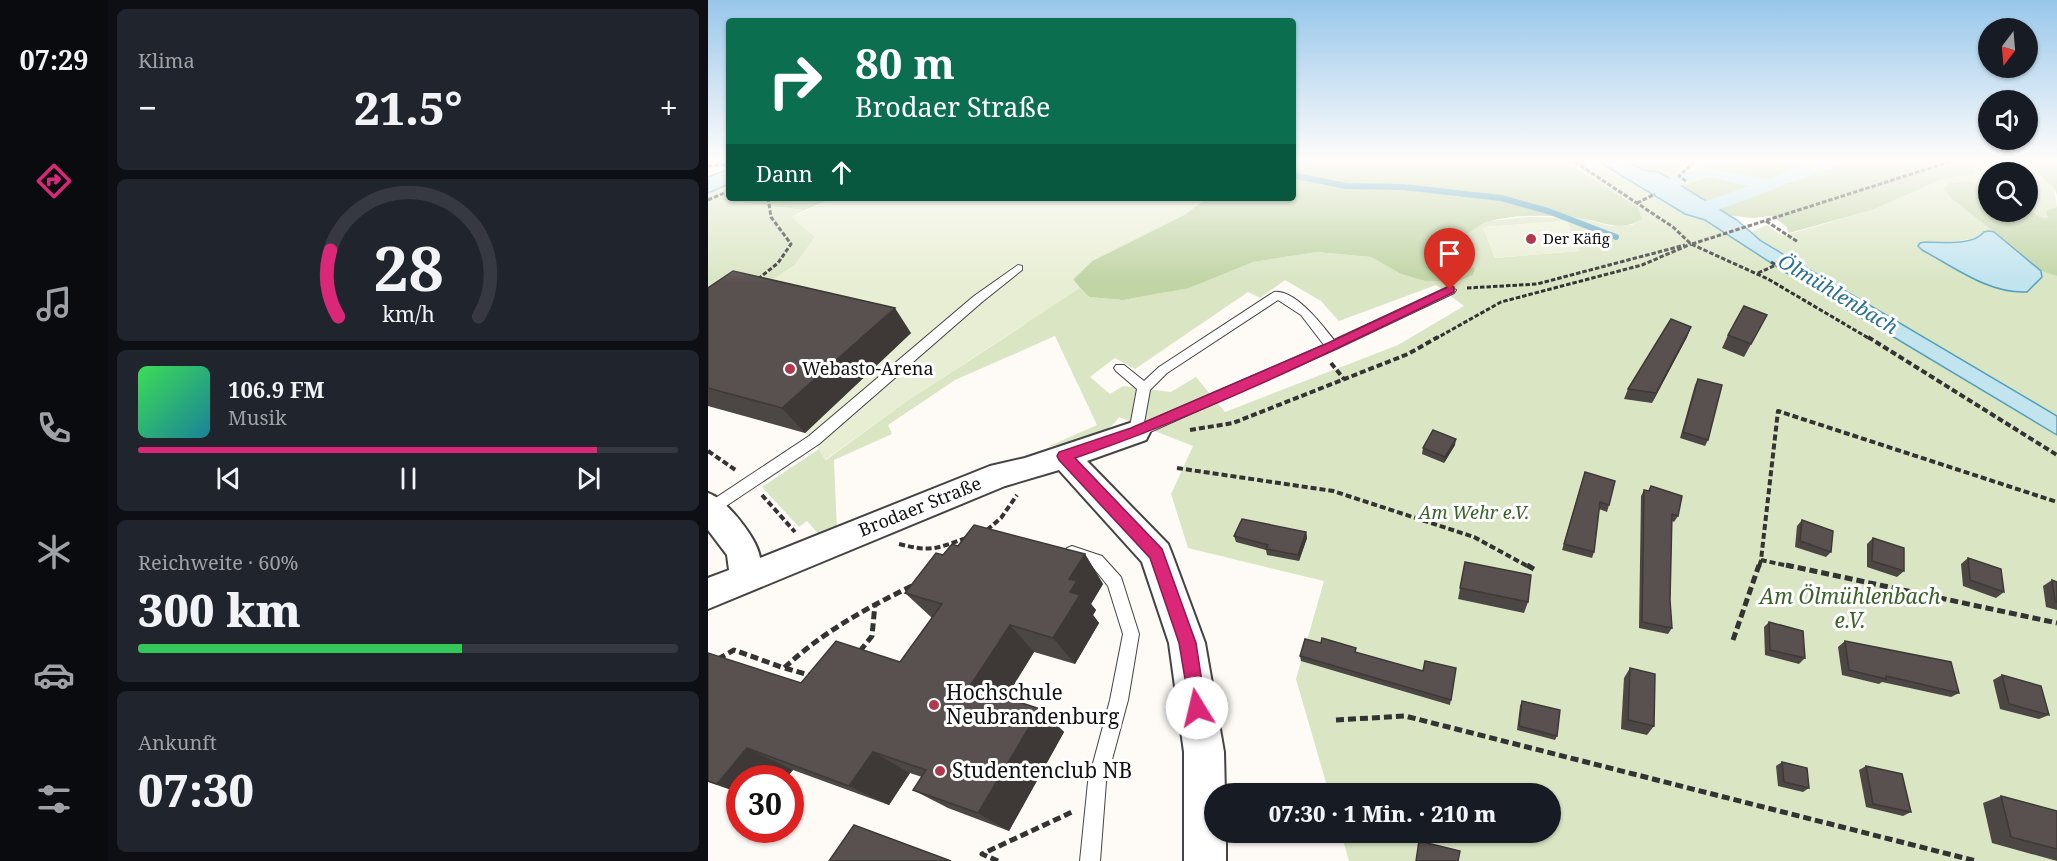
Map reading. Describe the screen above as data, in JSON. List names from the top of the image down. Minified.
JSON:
{"streets":{"street":["Brodaer Straße"]},"water":["Ölmühlenbach"],"parks":["Am Wehr e.V.","Am Ölmühlenbach e.V."],"places":["Der Käfig","Webasto-Arena","Hochschule Neubrandenburg","Studentenclub NB"],"north":"bottom","page":{"tabs":"07:29","tile":["Klima",["Reichweite · 60%","300 km"],["Ankunft","07:30"]],"turn":["80 m","Brodaer Straße"],"heat":["−","21.5°","+"],"then":"Dann","song":["106.9 FM","Musik"],"limit":"30","trip":"07:30 · 1 Min. · 210 m","gauge":["28","km/h"]}}
